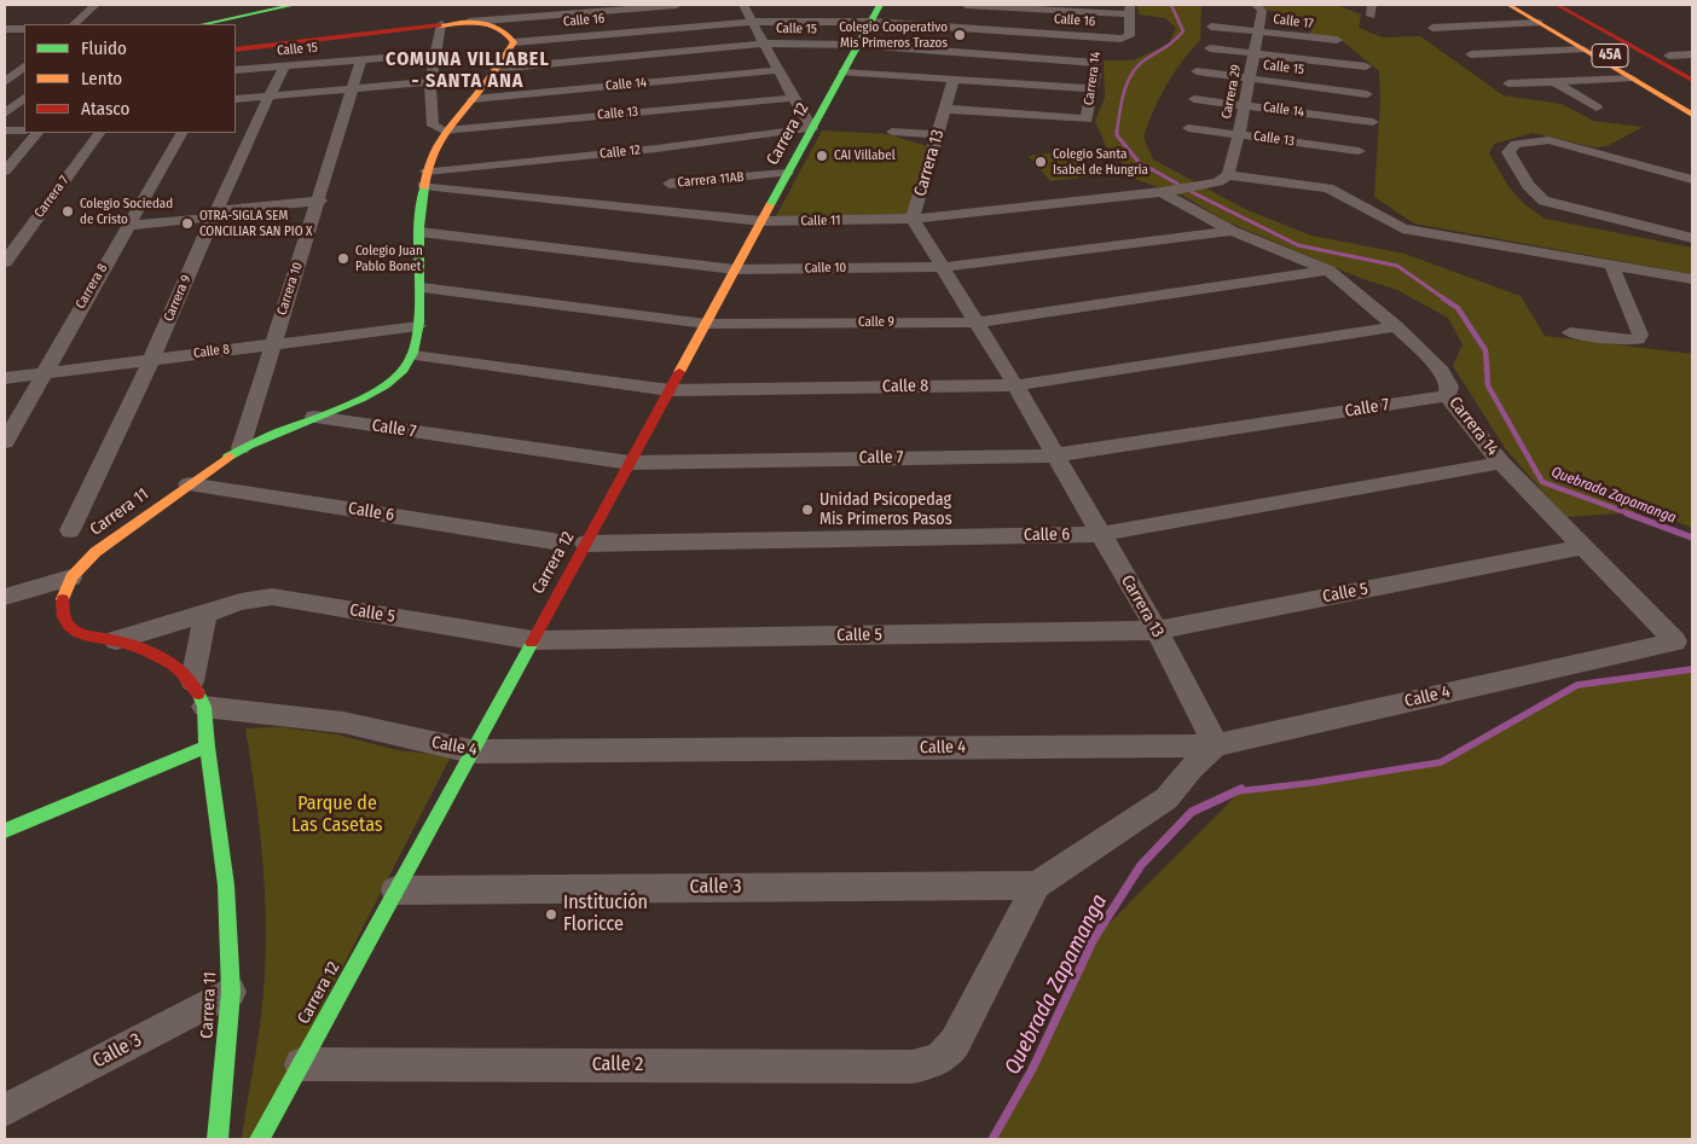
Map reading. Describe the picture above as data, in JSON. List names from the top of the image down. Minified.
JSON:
{"streets":{"main road":["45A","Carrera 12","Carrera 11"],"street":["Calle 16","Calle 17","Calle 15","Carrera 14","Calle 14","Carrera 29","Calle 13","Calle 12","Carrera 13","Carrera 11AB","Carrera 7","Calle 11","Calle 10","Carrera 8","Carrera 10","Carrera 9","Calle 9","Calle 8","Calle 7","Calle 6","Calle 5","Calle 4","Calle 3","Calle 2"]},"crossings":[["Calle 16","Carrera 14"],["Calle 16","Carrera 12"],["Calle 17","Carrera 29"],["Calle 15","Carrera 14"],["Calle 15","Carrera 29"],["Calle 15","Carrera 12"],["Calle 15","Carrera 10"],["Calle 15","Carrera 9"],["Carrera 14","Carrera 13"],["Carrera 14","Calle 11"],["Carrera 14","Calle 10"],["Carrera 14","Calle 9"],["Carrera 14","Calle 8"],["Carrera 14","Calle 7"],["Carrera 14","Calle 6"],["Carrera 14","Calle 5"],["Carrera 14","Calle 4"],["Calle 14","Carrera 29"],["Carrera 29","Calle 13"],["Carrera 29","Calle 11"],["Carrera 12","Calle 12"],["Carrera 12","Carrera 11AB"],["Carrera 12","Calle 11"],["Carrera 12","Calle 10"],["Carrera 12","Calle 9"],["Carrera 12","Calle 8"],["Carrera 12","Calle 7"],["Carrera 12","Calle 6"],["Carrera 12","Calle 5"],["Carrera 12","Calle 4"],["Carrera 12","Calle 3"],["Carrera 12","Calle 2"],["Calle 12","Calle 11"],["Carrera 13","Calle 11"],["Carrera 13","Calle 10"],["Carrera 13","Calle 9"],["Carrera 13","Calle 8"],["Carrera 13","Calle 7"],["Carrera 13","Calle 6"],["Carrera 13","Calle 5"],["Carrera 13","Calle 4"],["Carrera 8","Calle 8"],["Carrera 10","Calle 8"],["Carrera 10","Carrera 11"],["Carrera 9","Calle 8"],["Calle 8","Carrera 11"],["Calle 7","Carrera 11"],["Carrera 11","Calle 6"],["Carrera 11","Calle 5"],["Carrera 11","Calle 4"],["Carrera 11","Calle 3"],["Calle 3","Calle 2"]],"districts":["COMUNA VILLABEL - SANTA ANA"],"water":["Quebrada Zapamanga"],"parks":["Parque de Las Casetas"],"places":["Colegio Cooperativo Mis Primeros Trazos","CAI Villabel","Colegio Santa Isabel de Hungria","Colegio Sociedad de Cristo","OTRA-SIGLA SEM CONCILIAR SAN PIO X","Colegio Juan Pablo Bonet","Unidad Psicopedag Mis Primeros Pasos","Institución Floricce"],"legend":["Fluido","Lento","Atasco"]}
